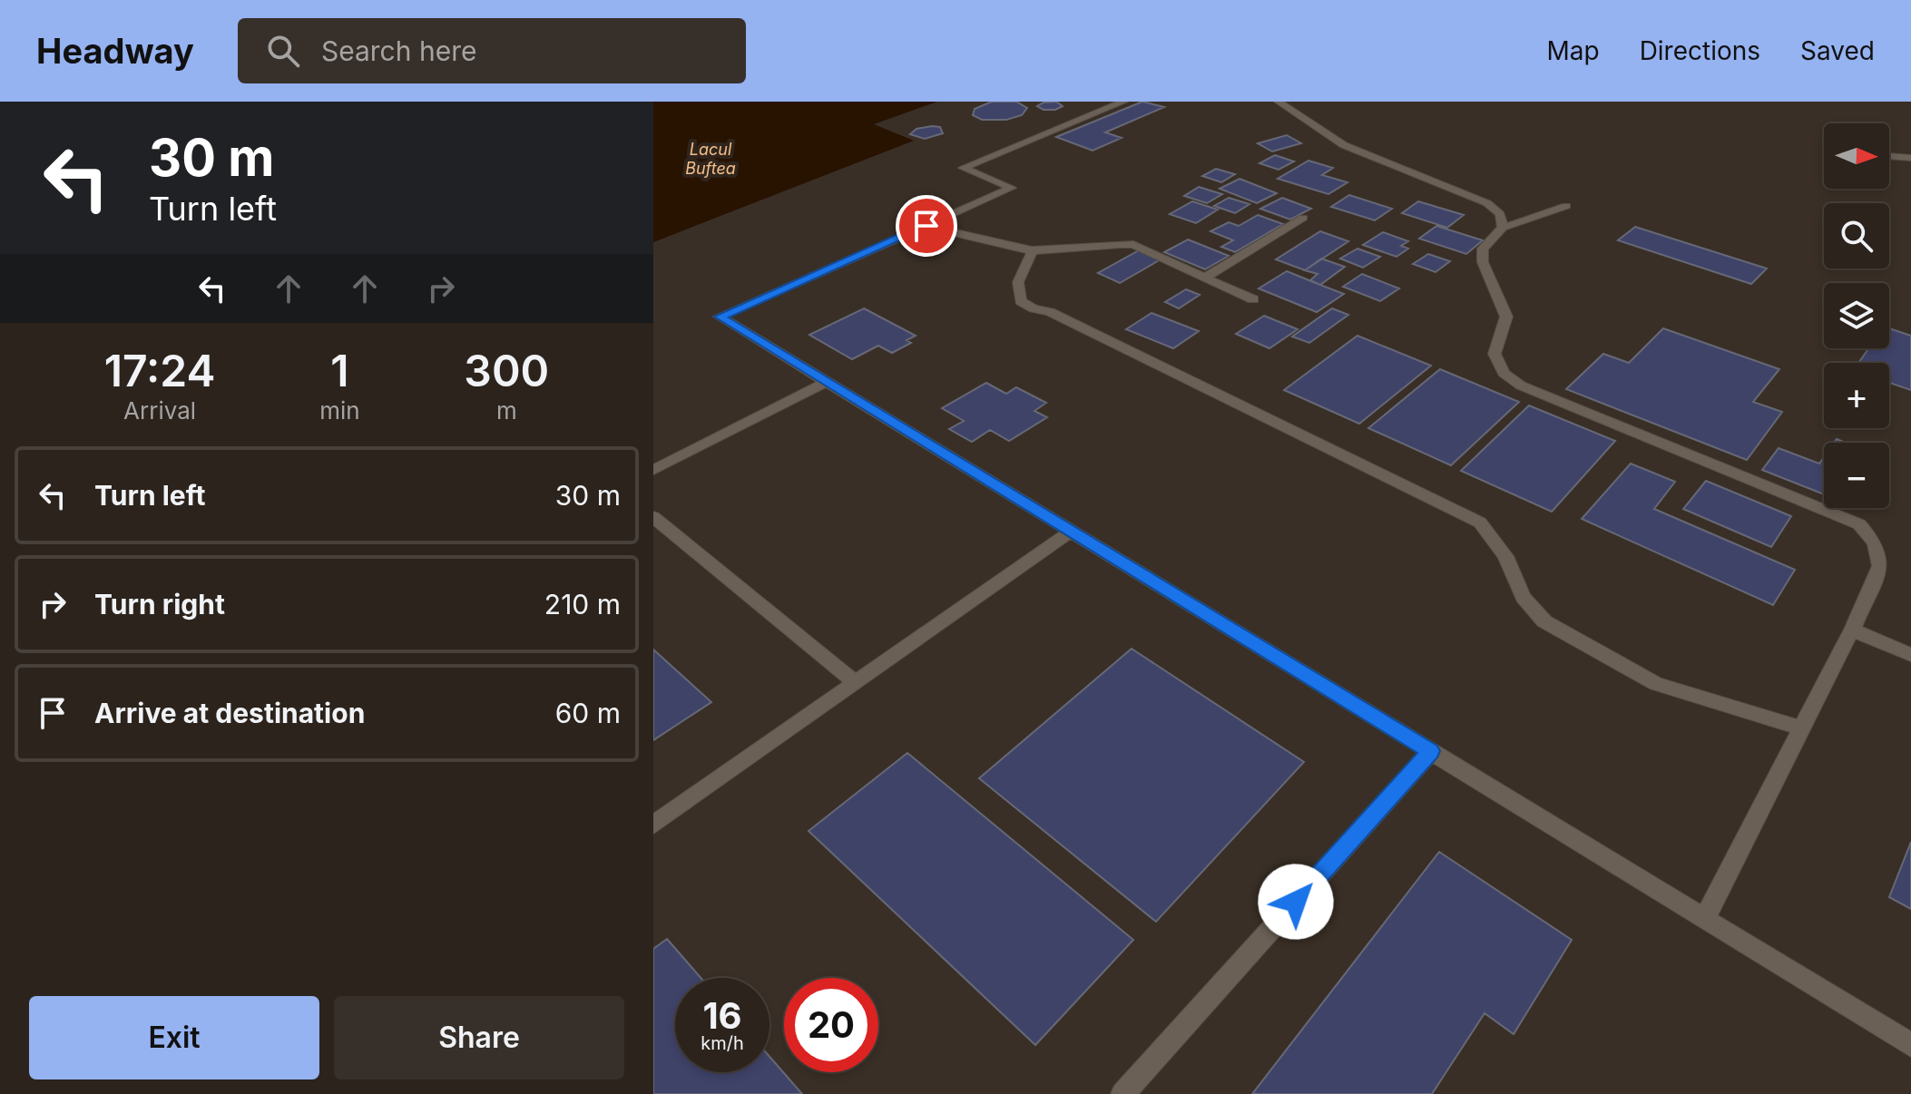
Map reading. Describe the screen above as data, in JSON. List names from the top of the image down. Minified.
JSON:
{"water":["Lacul Buftea"],"north":"right","page":{"header":"Headway","search":"Search here","nav":["Map","Directions","Saved"],"turn":["30 m","Turn left"],"map_buttons":["+","−"],"eta":["17:24","Arrival","1","min","300","m"],"list":[{"name":"Turn left","value":"30 m"},{"name":"Turn right","value":"210 m"},{"name":"Arrive at destination","value":"60 m"}],"speed":"16 km/h","limit":"20","buttons":["Exit","Share"]}}
